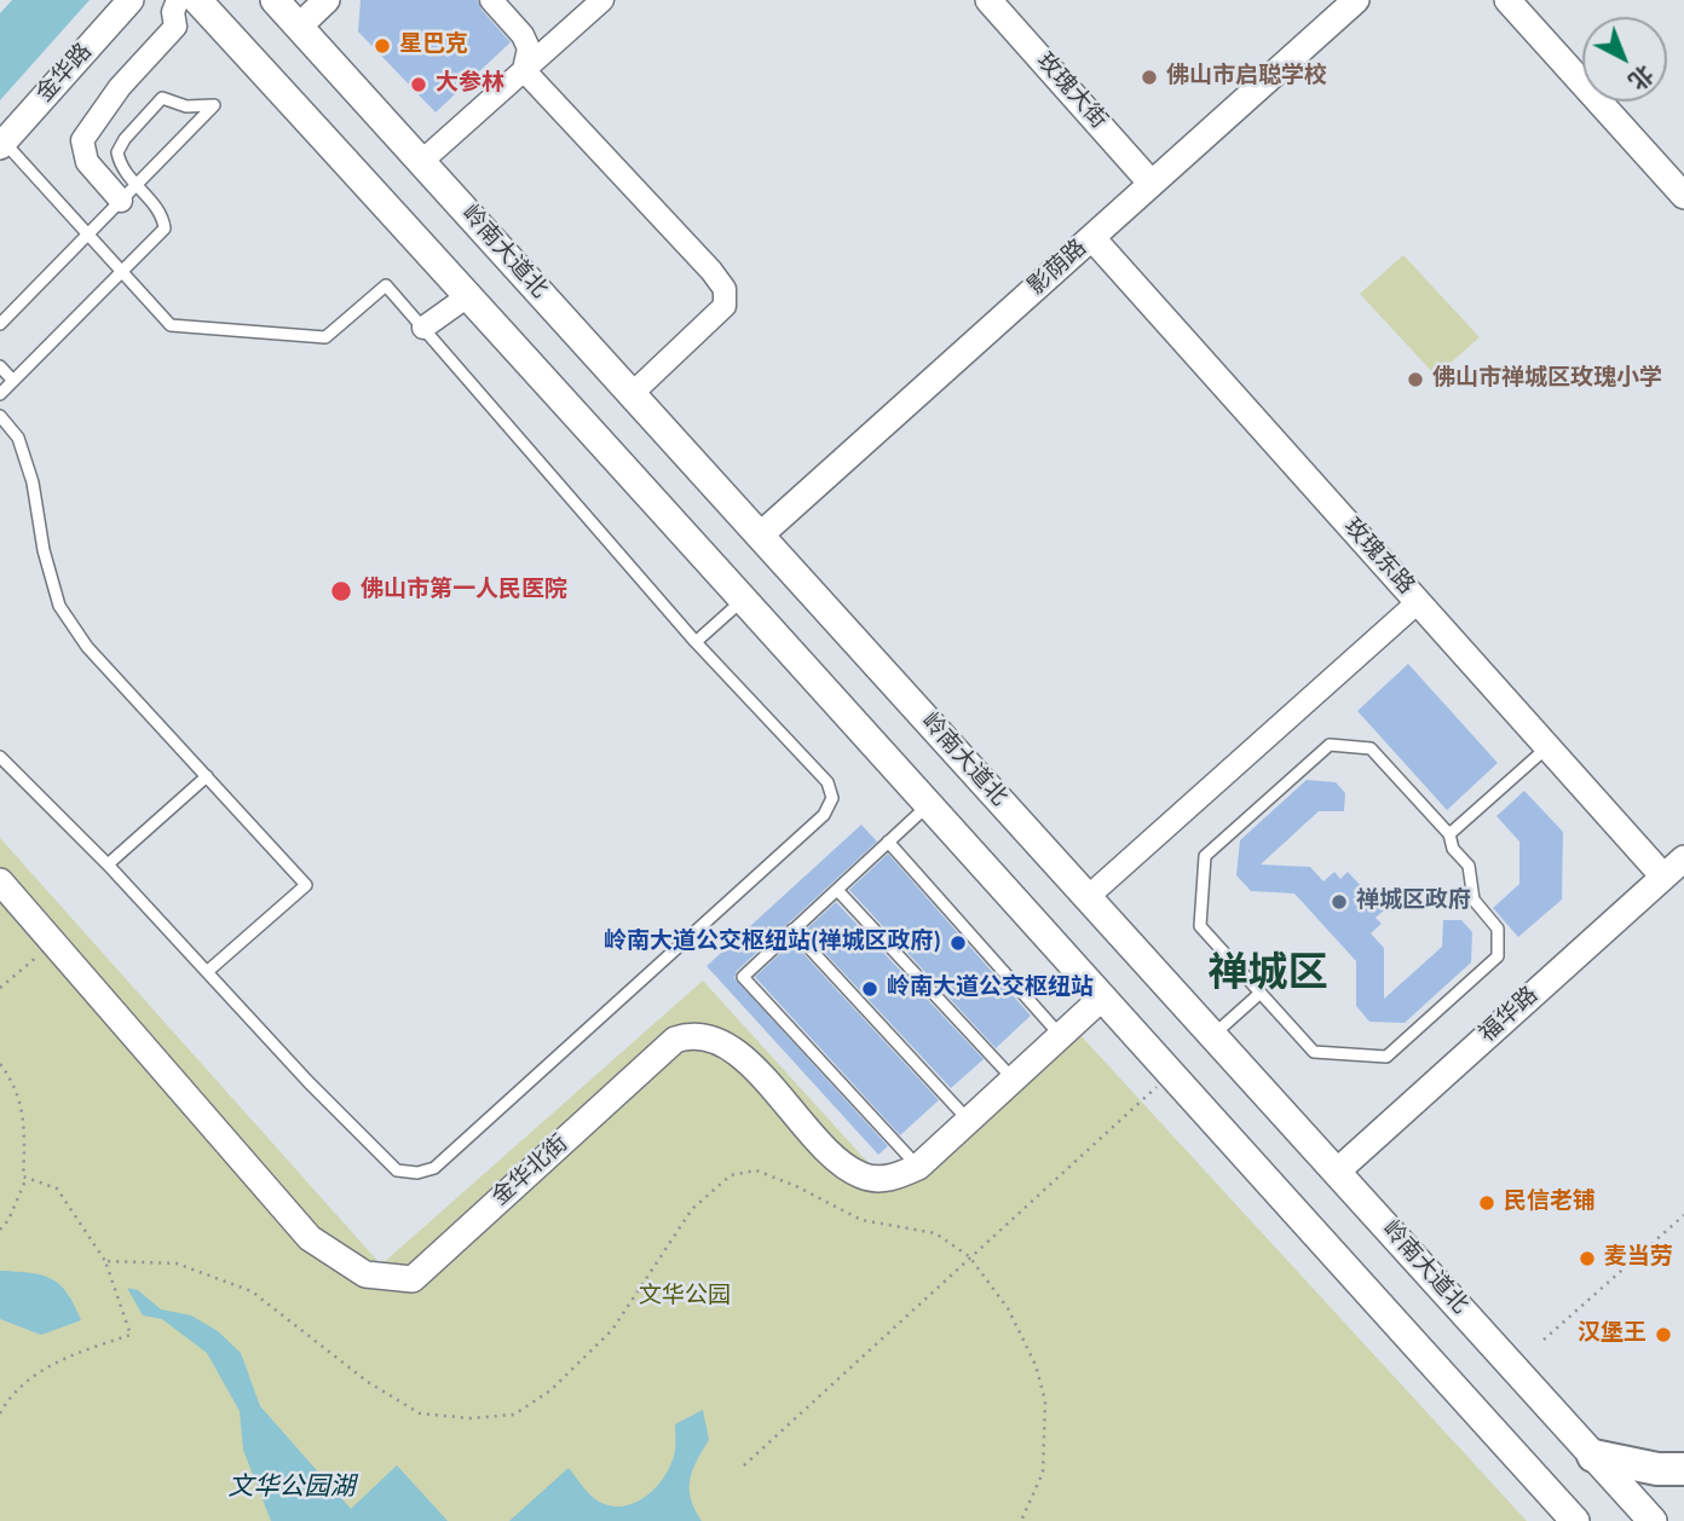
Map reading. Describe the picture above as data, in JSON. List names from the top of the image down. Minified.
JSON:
{"streets":{"main road":["岭南大道北"],"street":["金华路","玫瑰大街","影荫路","玫瑰东路","福华路","金华北街"]},"crossings":[["玫瑰大街","影荫路"],["岭南大道北","影荫路"],["岭南大道北","福华路"],["影荫路","玫瑰东路"],["玫瑰东路","福华路"]],"districts":["禅城区"],"water":["文华公园湖"],"parks":["文华公园"],"places":["星巴克","佛山市启聪学校","大参林","佛山市禅城区玫瑰小学","佛山市第一人民医院","禅城区政府","岭南大道公交枢纽站(禅城区政府)","岭南大道公交枢纽站","民信老铺","麦当劳","汉堡王"],"north":"bottom right"}
